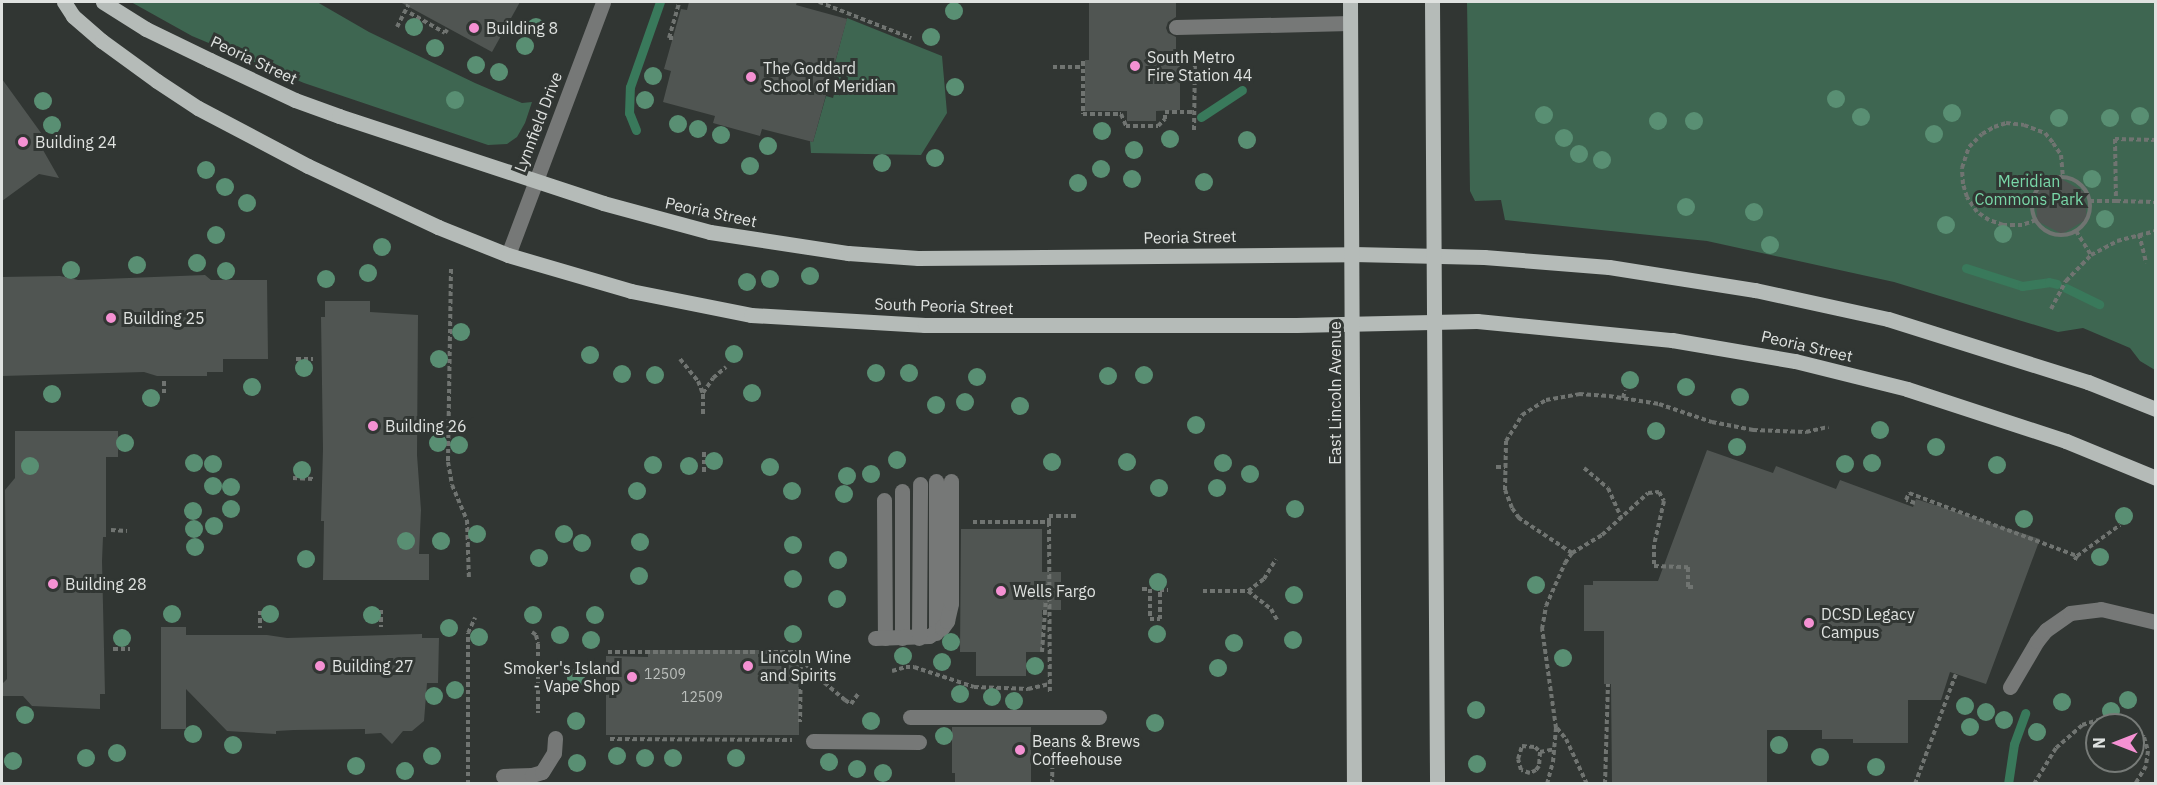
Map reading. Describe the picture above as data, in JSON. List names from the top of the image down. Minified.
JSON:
{"streets":{"main road":["Peoria Street","South Peoria Street","East Lincoln Avenue"],"street":["Lynnfield Drive"]},"crossings":[["Peoria Street","Lynnfield Drive"],["Peoria Street","East Lincoln Avenue"],["Lynnfield Drive","South Peoria Street"],["South Peoria Street","East Lincoln Avenue"]],"parks":["Meridian Commons Park"],"places":["Building 8","South Metro Fire Station 44","The Goddard School of Meridian","Building 24","Building 25","Building 26","Building 28","Wells Fargo","DCSD Legacy Campus","Building 27","Lincoln Wine and Spirits","Smoker's Island - Vape Shop","Beans & Brews Coffeehouse"],"house_numbers":["12509","12509"],"north":"left"}
